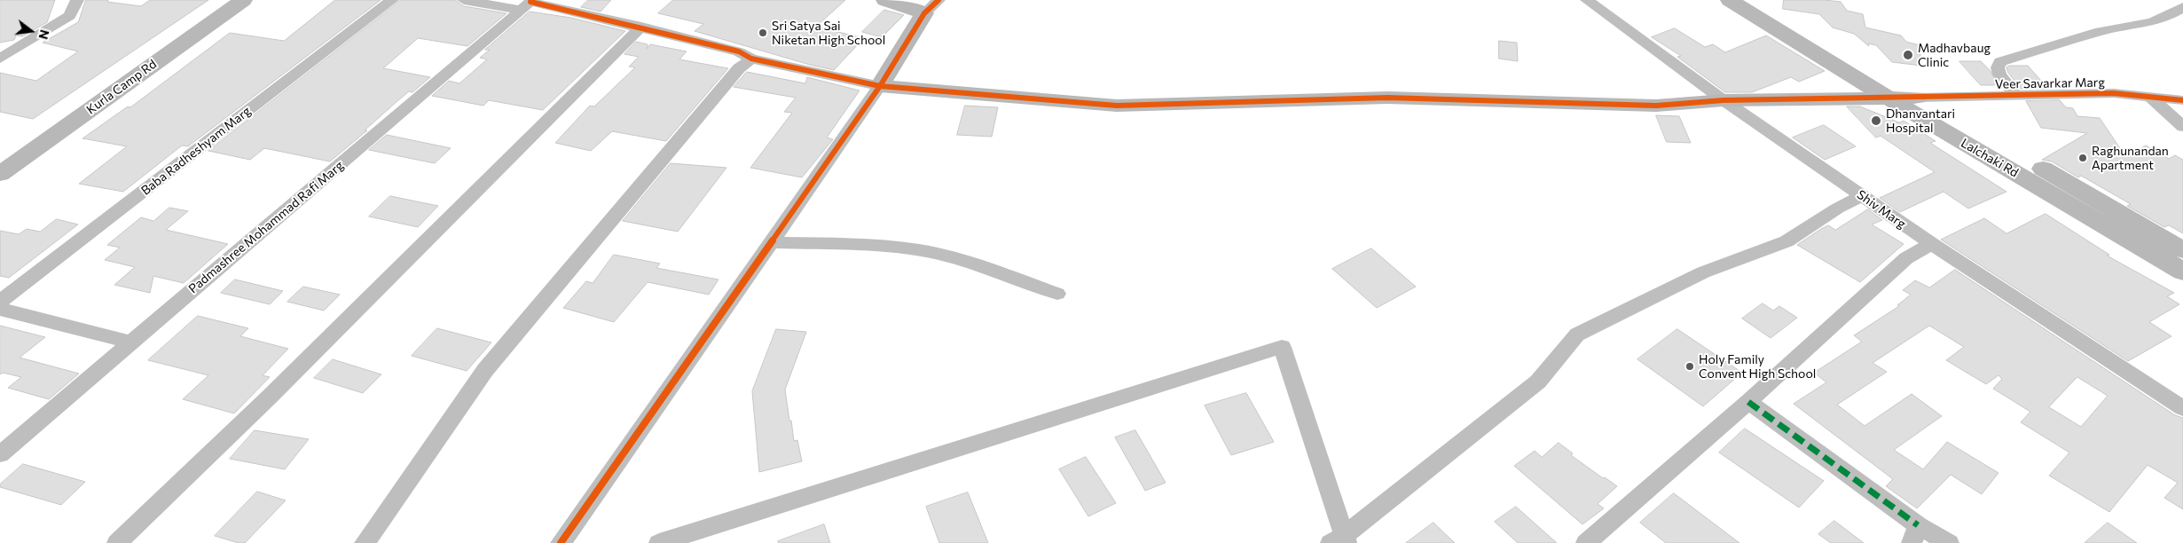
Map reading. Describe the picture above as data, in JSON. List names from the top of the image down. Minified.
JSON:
{"streets":{"main road":["Kurla Camp Rd","Lalchaki Rd"],"street":["Veer Savarkar Marg","Baba Radheshyam Marg","Shiv Marg","Padmashree Mohammad Rafi Marg"]},"crossings":[["Veer Savarkar Marg","Lalchaki Rd"]],"places":["Sri Satya Sai Niketan High School","Madhavbaug Clinic","Dhanvantari Hospital","Raghunandan Apartment","Holy Family Convent High School"],"north":"right"}
